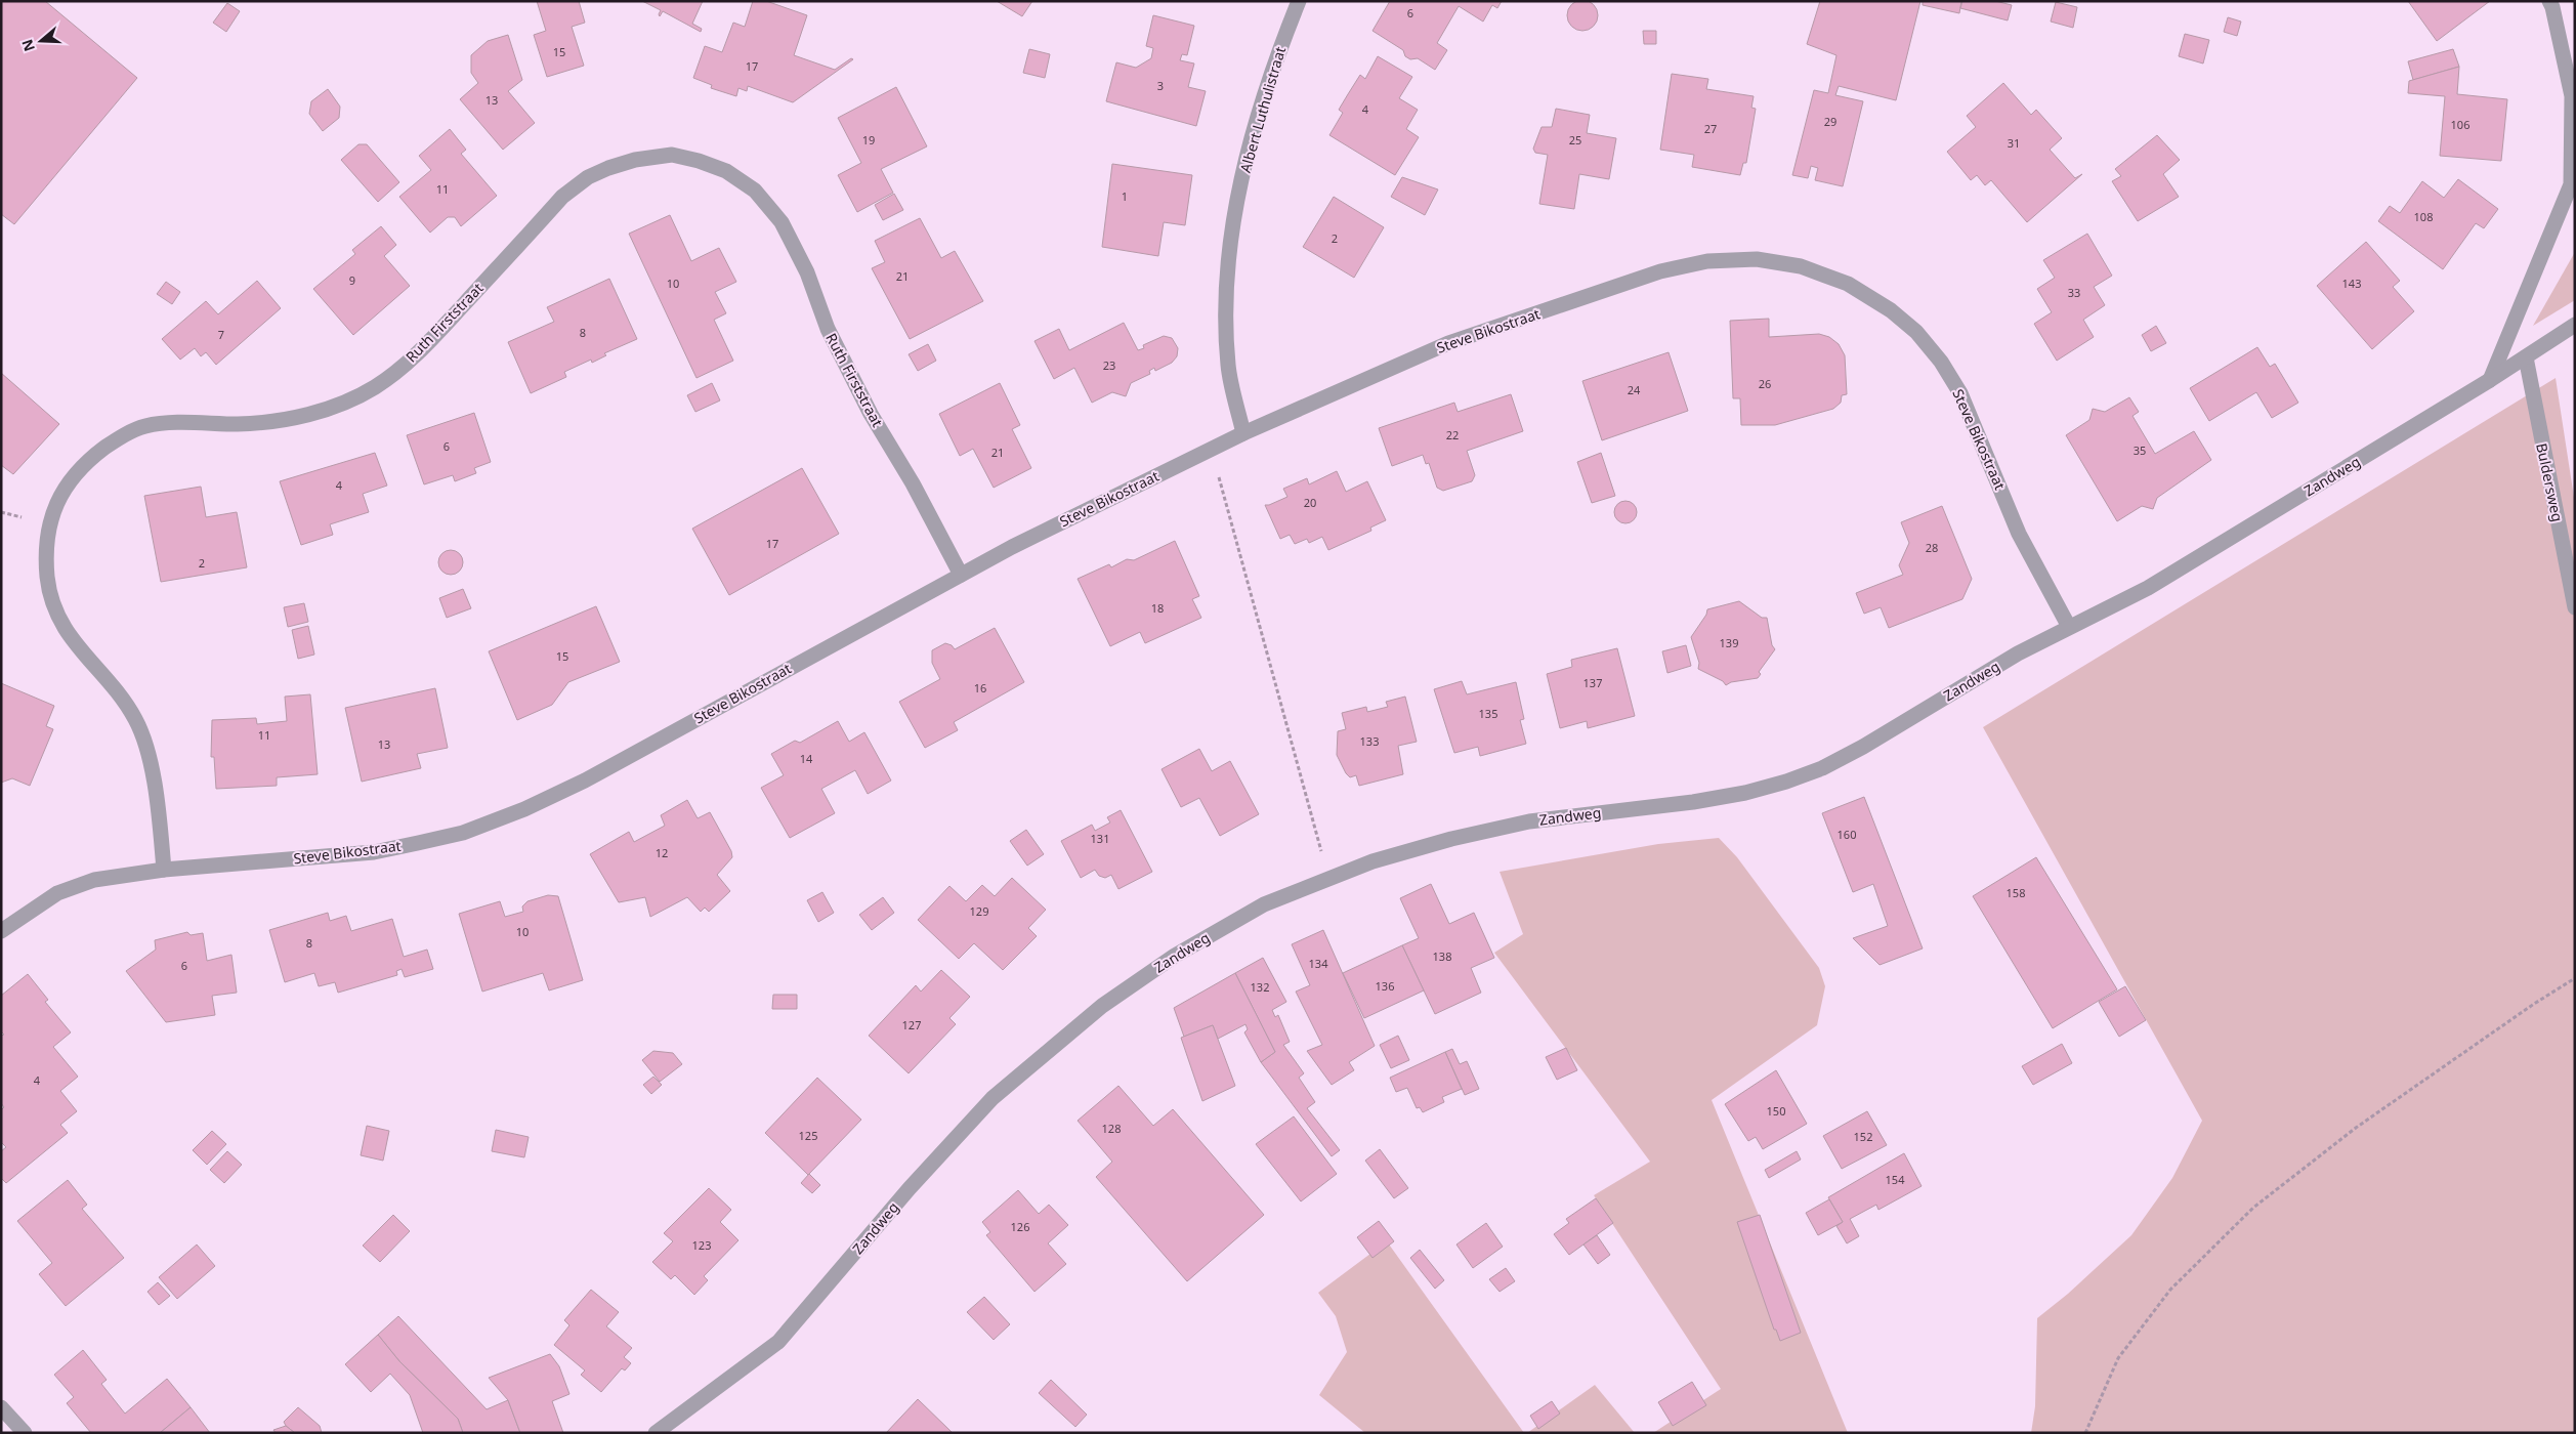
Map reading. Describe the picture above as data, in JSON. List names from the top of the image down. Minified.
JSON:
{"streets":{"street":["Albert Luthulistraat","Ruth Firststraat","Steve Bikostraat","Zandweg","Buldersweg"]},"crossings":[["Albert Luthulistraat","Steve Bikostraat"],["Ruth Firststraat","Steve Bikostraat"],["Steve Bikostraat","Zandweg"],["Zandweg","Buldersweg"]],"house_numbers":["6","15","17","3","13","4","29","106","27","19","25","31","11","1","108","2","21","9","10","143","33","8","7","23","26","24","22","6","35","21","4","20","17","28","2","18","139","15","137","16","135","11","133","13","14","160","131","12","158","129","10","8","138","134","6","136","132","127","4","150","128","125","152","154","126","123"],"north":"left"}
